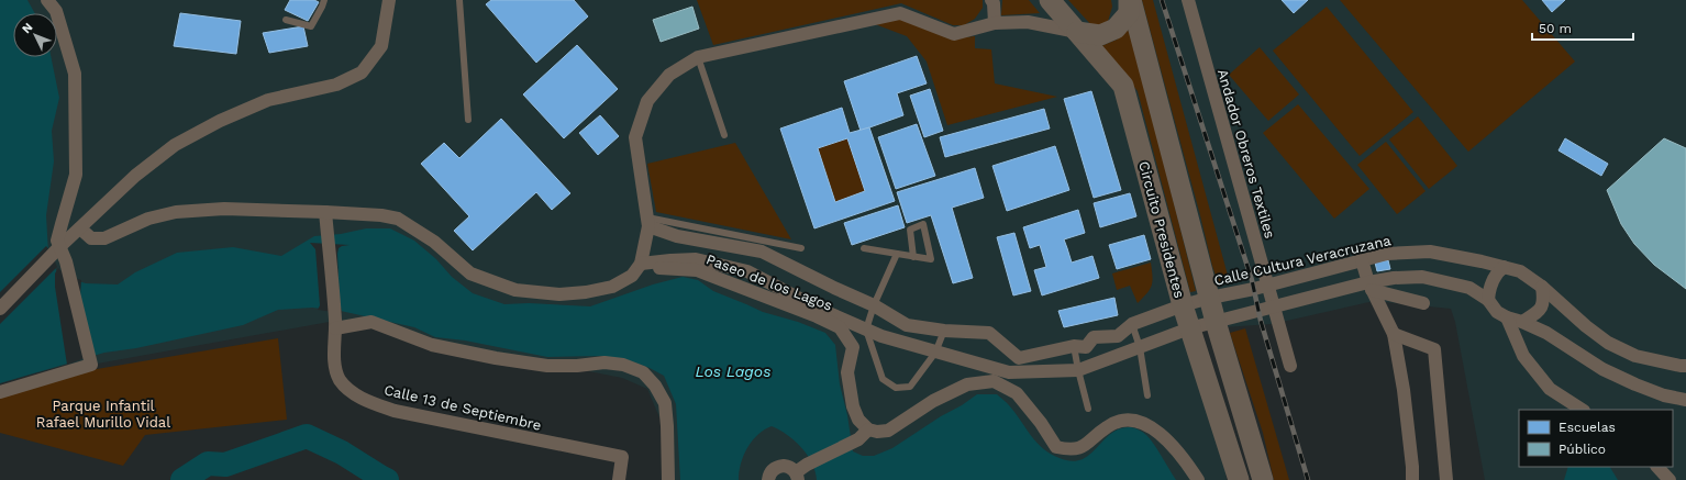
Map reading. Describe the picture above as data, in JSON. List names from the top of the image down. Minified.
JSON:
{"streets":{"main road":["Circuito Presidentes"],"street":["Andador Obreros Textiles","Calle Cultura Veracruzana","Paseo de los Lagos","Calle 13 de Septiembre"]},"crossings":[["Andador Obreros Textiles","Calle Cultura Veracruzana"],["Circuito Presidentes","Calle Cultura Veracruzana"]],"water":["Los Lagos"],"parks":["Parque Infantil Rafael Murillo Vidal"],"legend":["Escuelas","Público"],"scale_bar":"50 m","north":"top left"}
